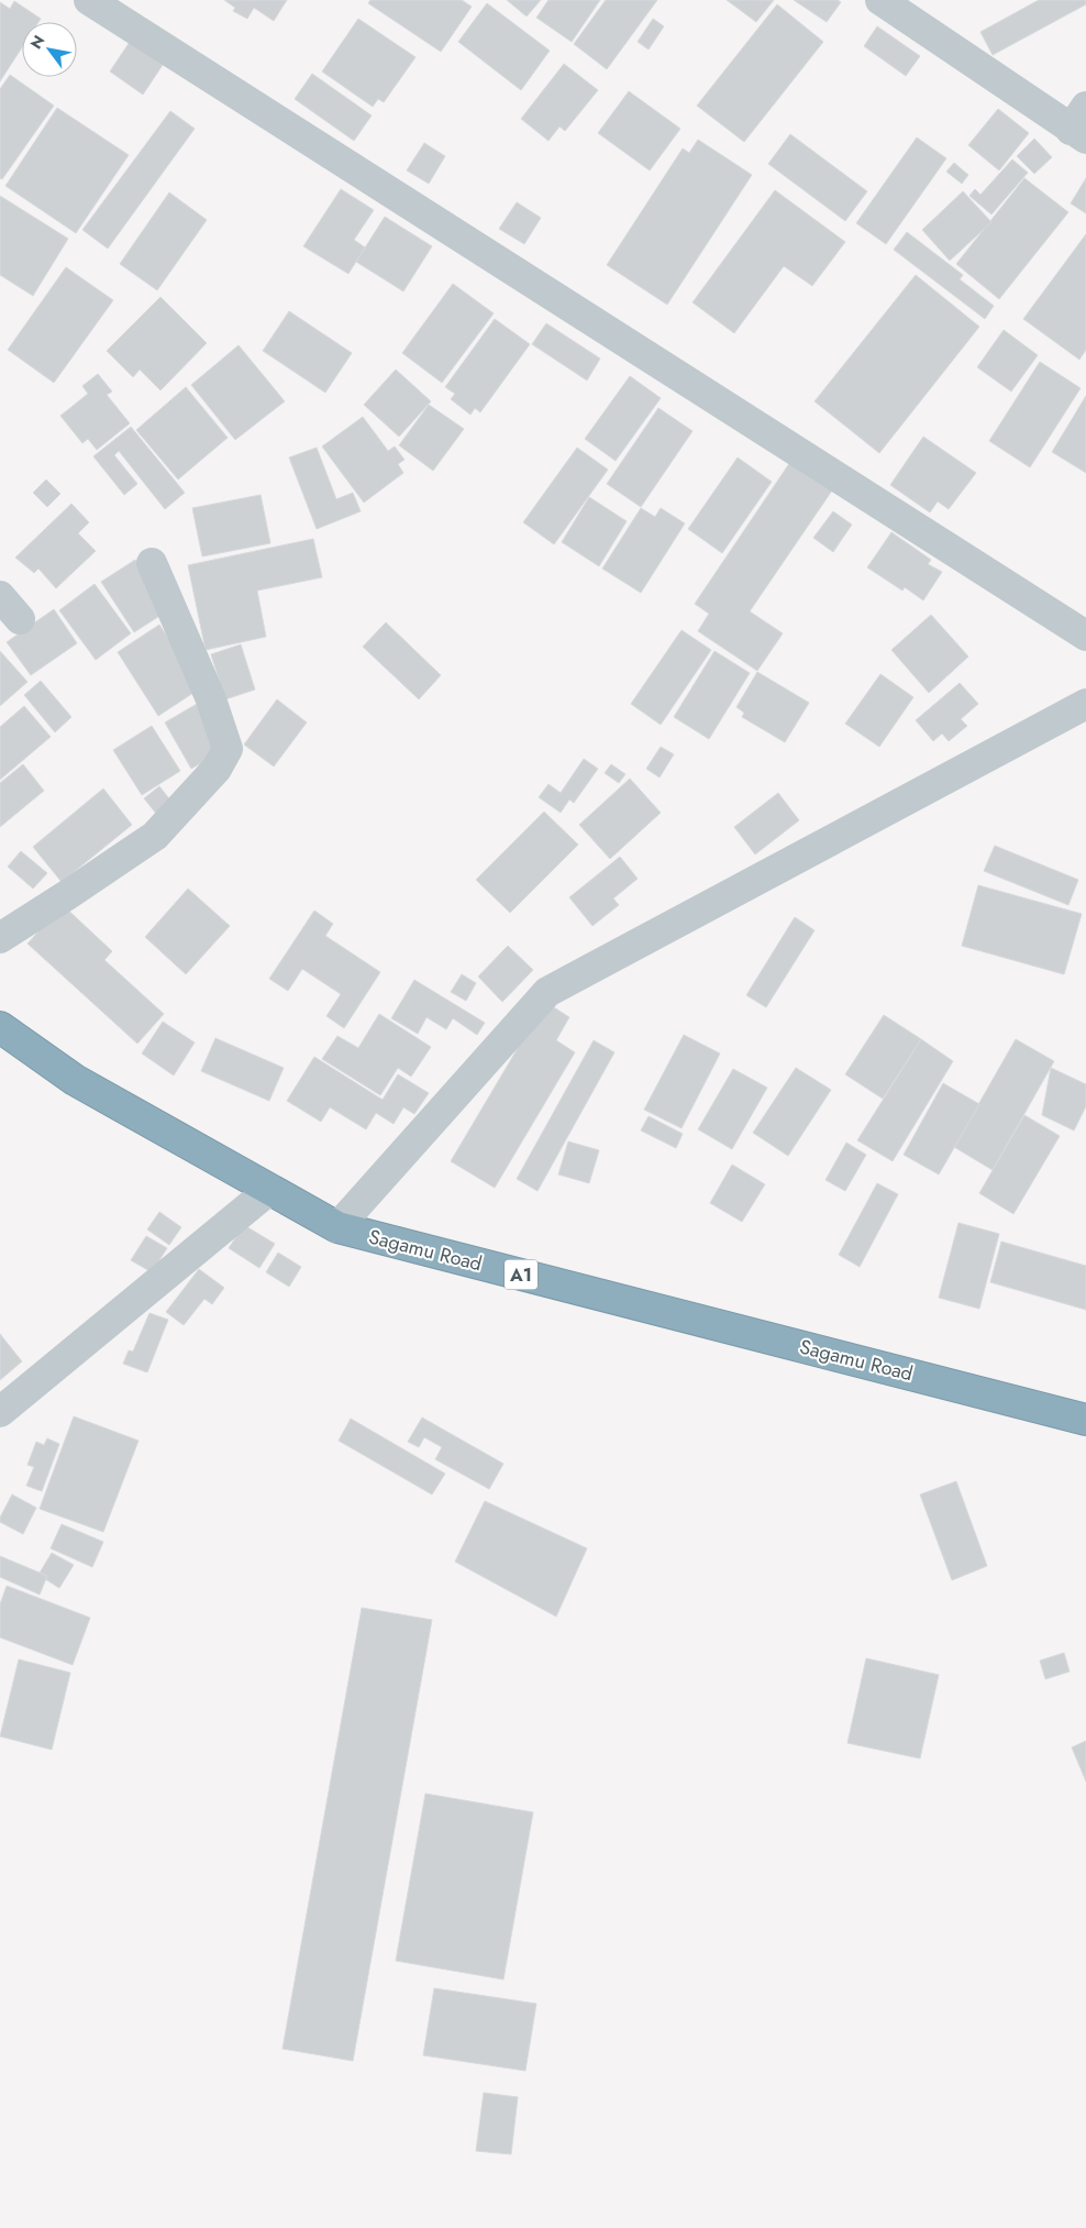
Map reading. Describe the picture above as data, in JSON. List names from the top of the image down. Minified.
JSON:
{"streets":{"highway":["Sagamu Road","A1"]},"north":"top left"}
